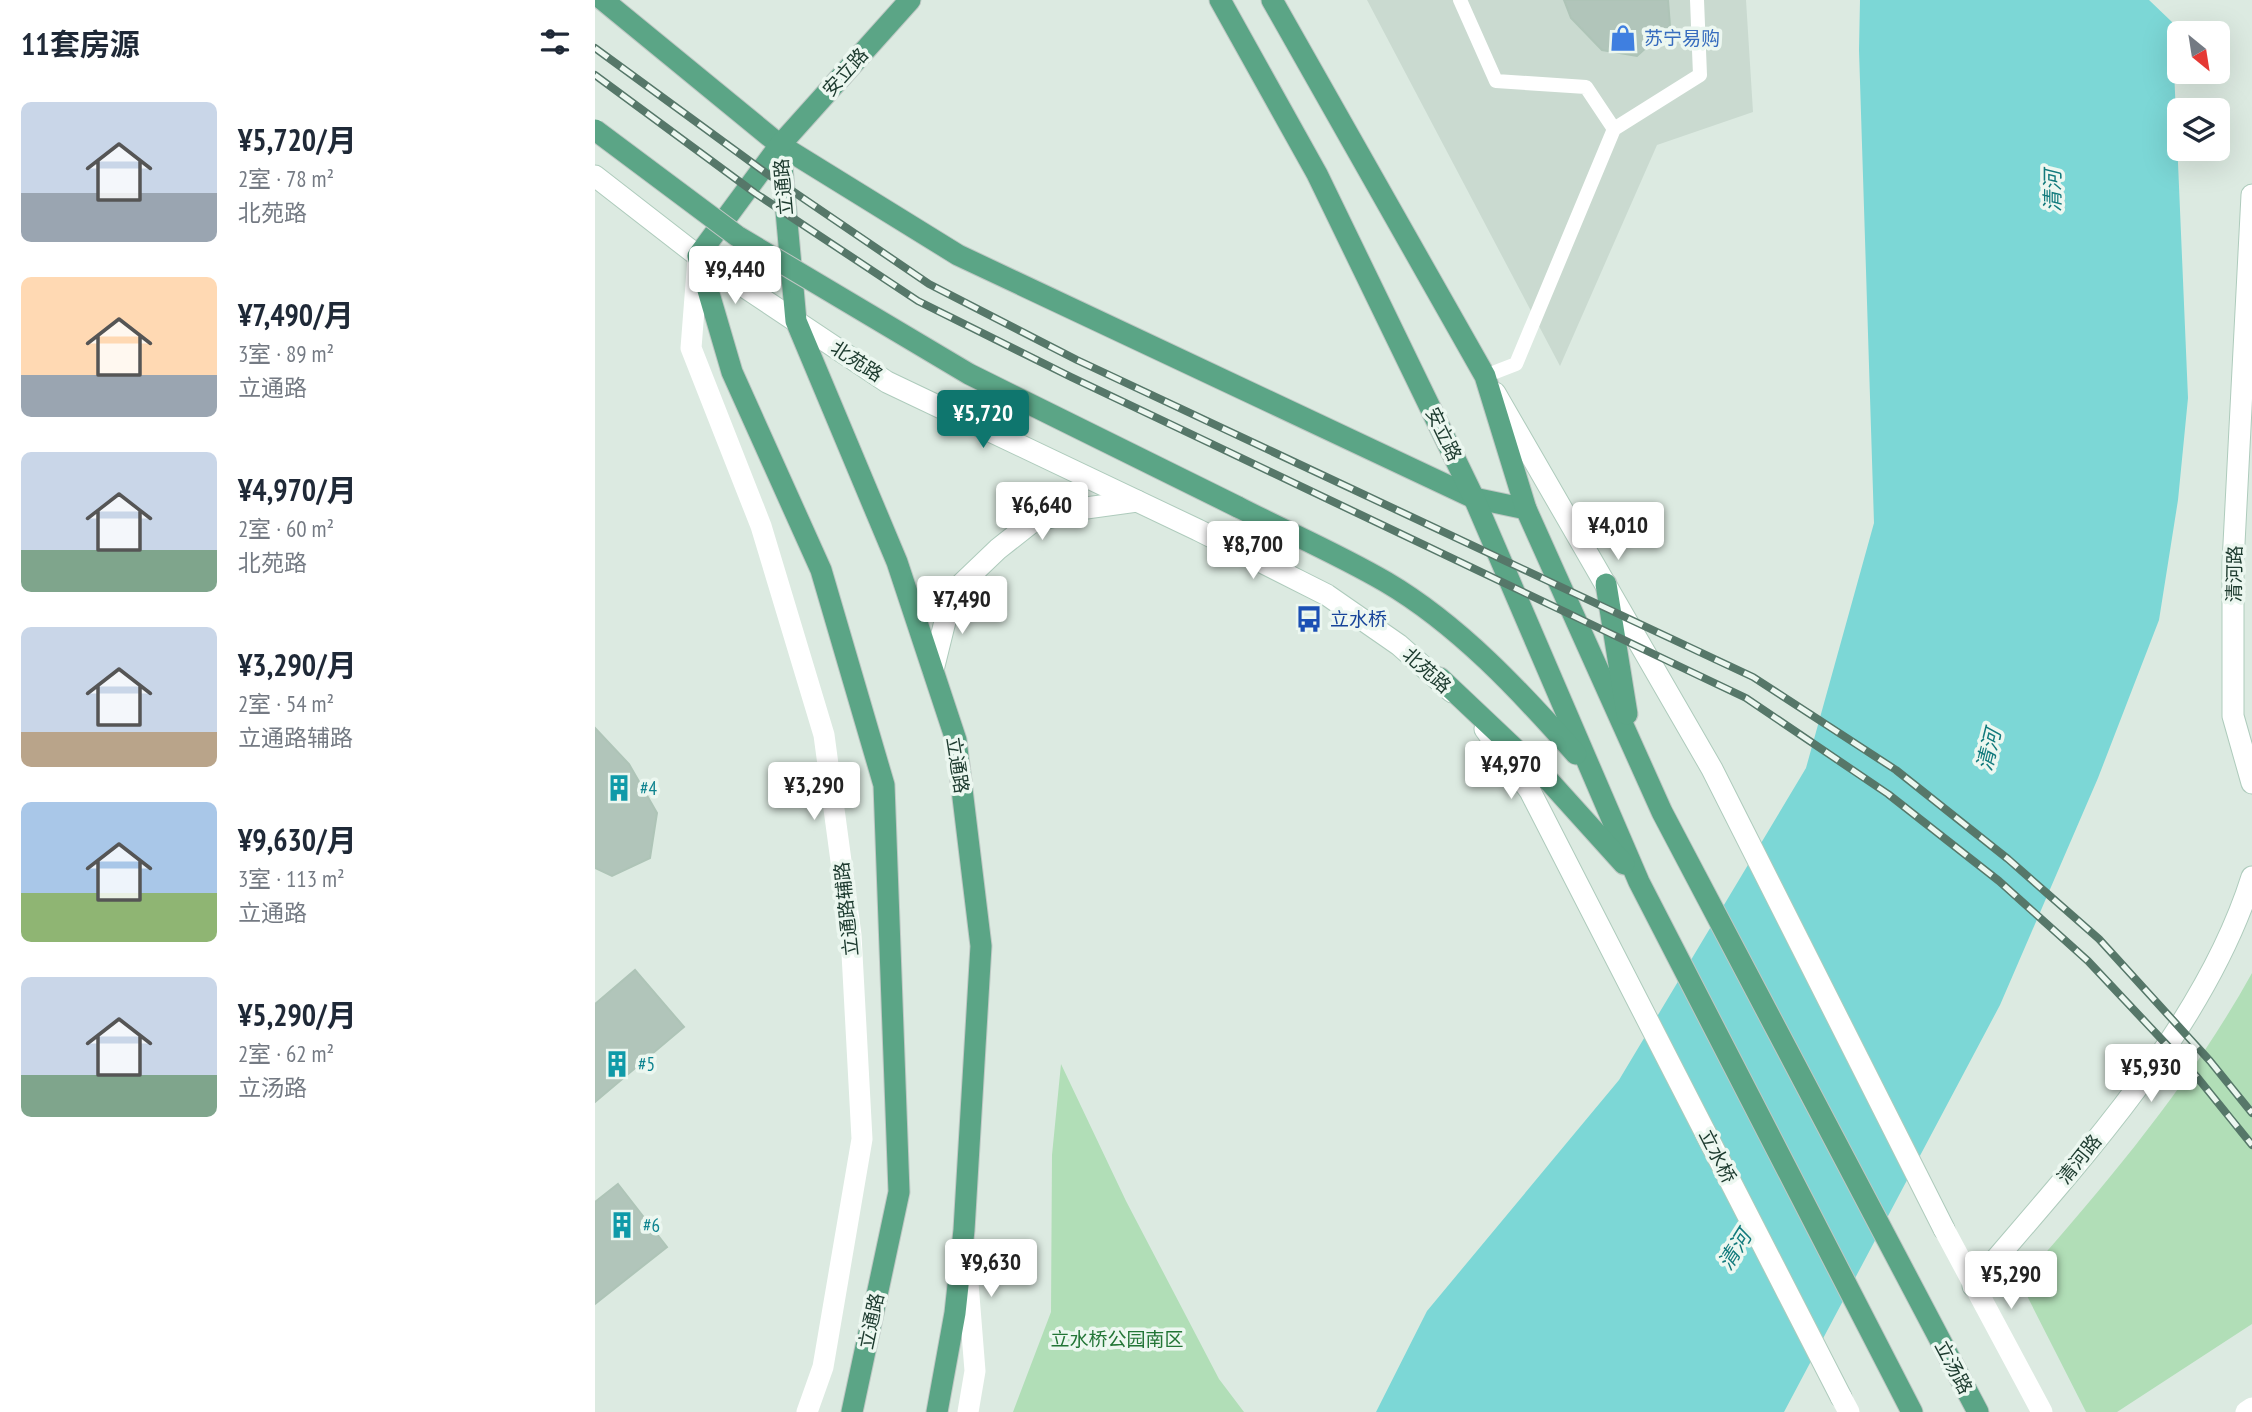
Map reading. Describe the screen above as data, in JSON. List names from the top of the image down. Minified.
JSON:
{"streets":{"main road":["安立路","立通路","立汤路"],"street":["北苑路","清河路","立通路辅路","立水桥"]},"crossings":[["安立路","立通路"],["安立路","北苑路"],["安立路","立通路辅路"],["立通路","北苑路"],["立通路","立通路辅路"],["北苑路","立通路辅路"],["北苑路","立水桥"]],"water":["清河"],"parks":["立水桥公园南区"],"places":{"shop":["苏宁易购"],"bus stop":["立水桥"],"building":["#4","#5","#6"]},"north":"bottom right","page":{"heading":"11套房源","list":[{"name":"¥5,720/月","note":"2室 · 78 m² · 北苑路"},{"name":"¥7,490/月","note":"3室 · 89 m² · 立通路"},{"name":"¥4,970/月","note":"2室 · 60 m² · 北苑路"},{"name":"¥3,290/月","note":"2室 · 54 m² · 立通路辅路"},{"name":"¥9,630/月","note":"3室 · 113 m² · 立通路"},{"name":"¥5,290/月","note":"2室 · 62 m² · 立汤路"}],"price":["¥9,440","¥5,720","¥6,640","¥4,010","¥8,700","¥7,490","¥4,970","¥3,290","¥5,930","¥9,630","¥5,290"]}}
